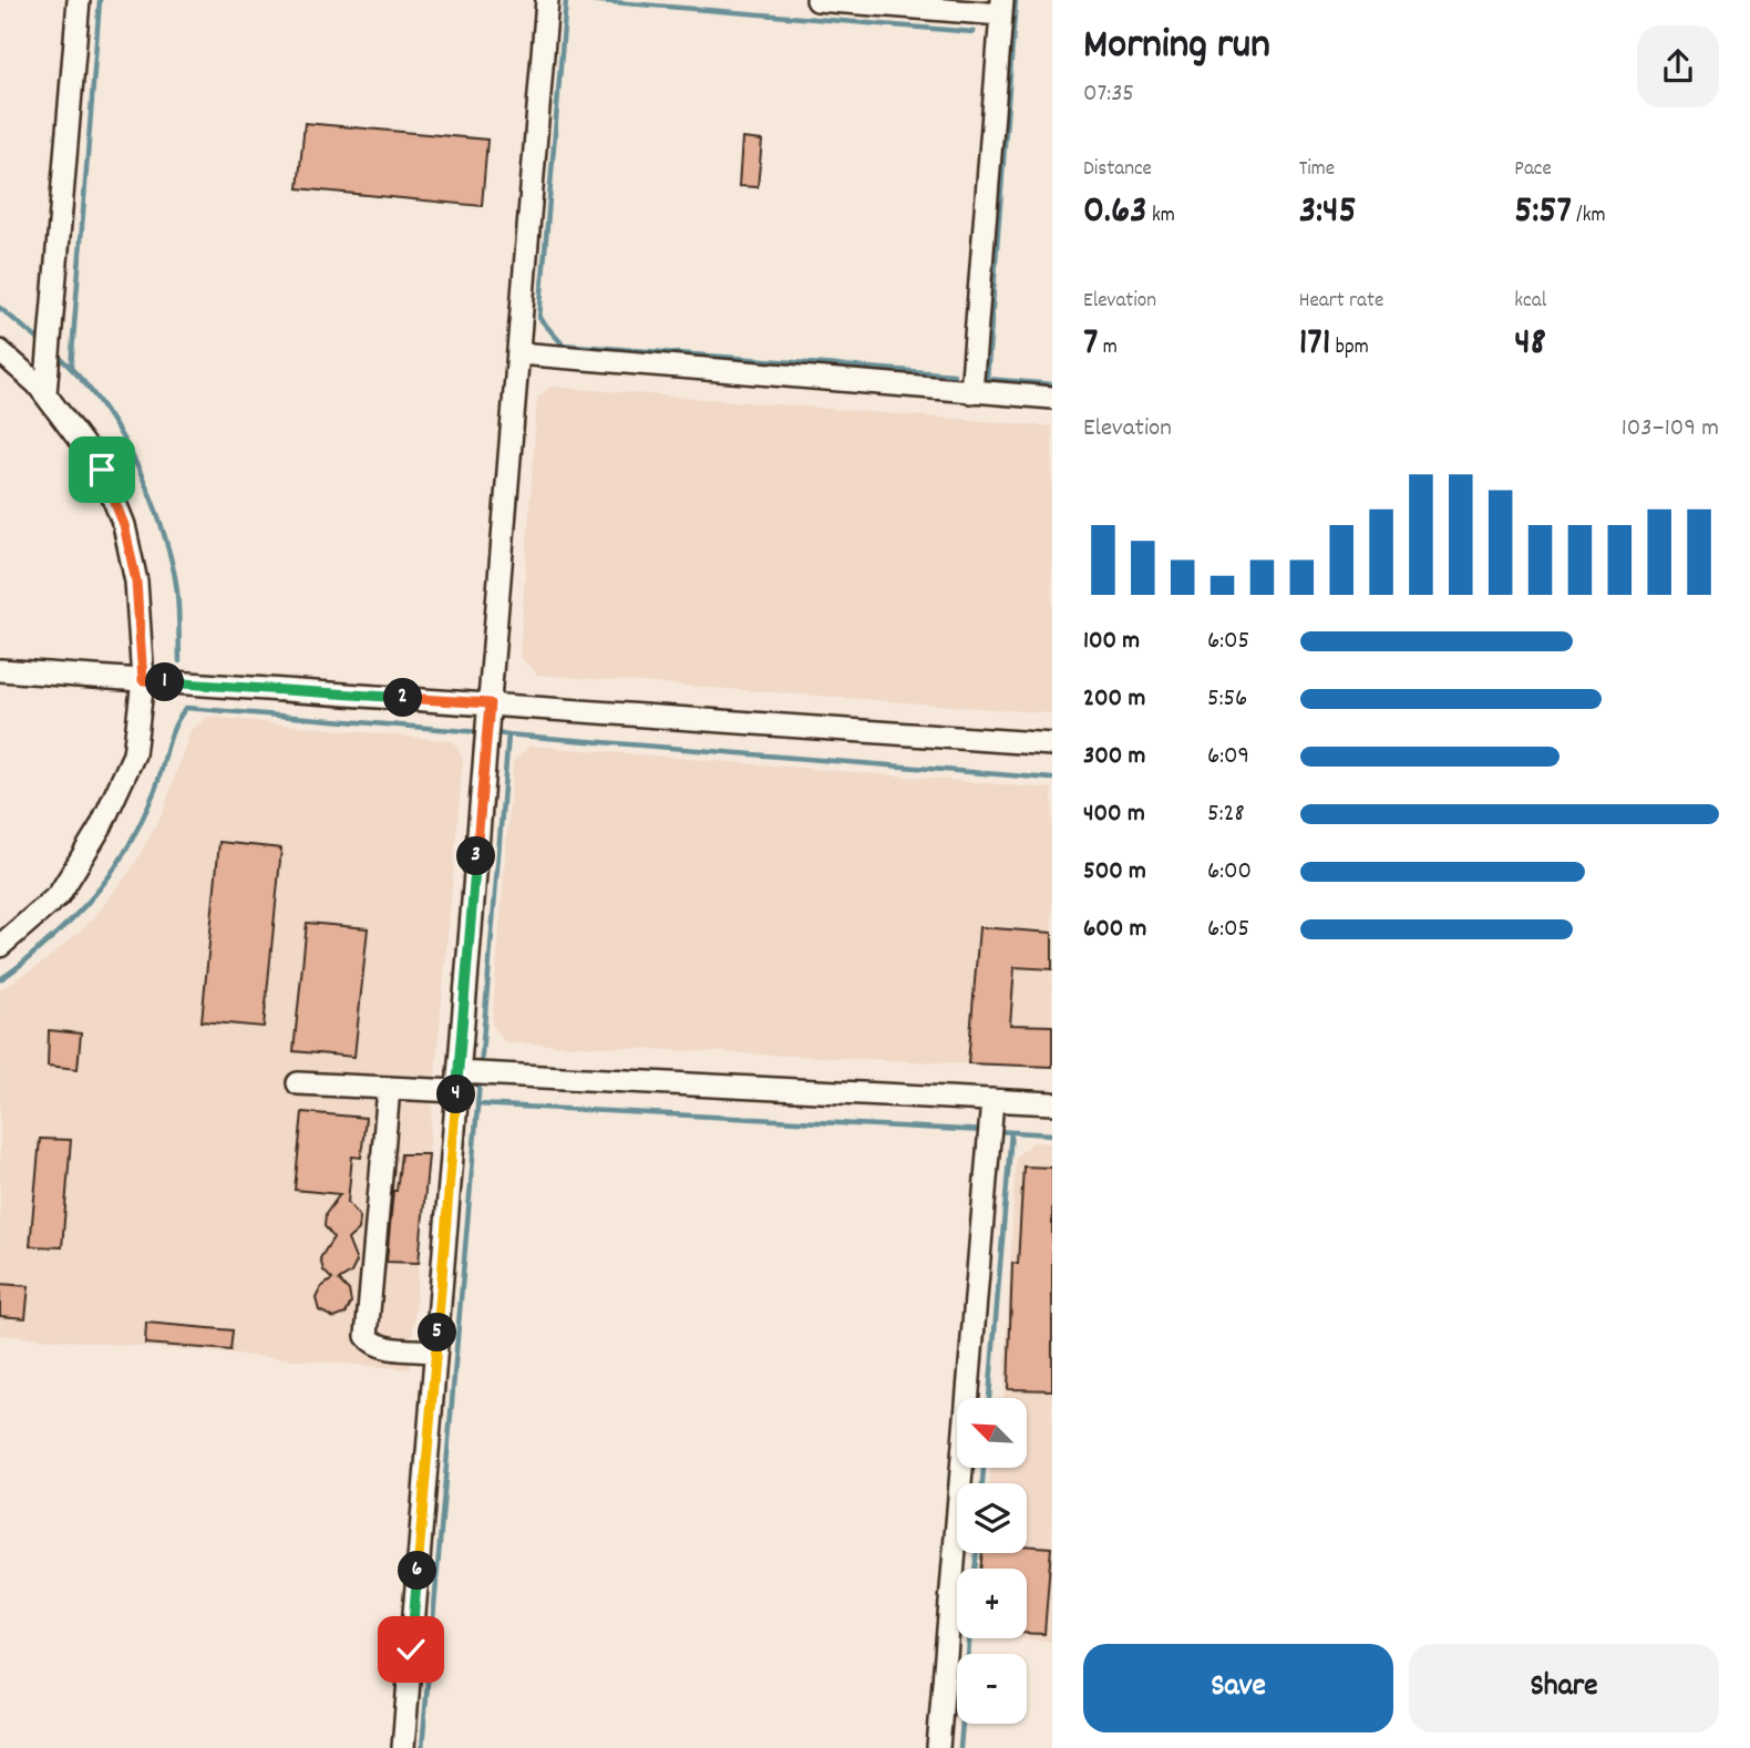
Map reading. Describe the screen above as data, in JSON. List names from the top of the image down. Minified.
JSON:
{"north":"top left","page":{"heading":["Morning run","07:35"],"stats":[["Distance","0.63 km"],["Time","3:45"],["Pace","5:57 /km"],["Elevation","7 m"],["Heart rate","171 bpm"],["kcal","48"]],"chart":["Elevation","103–109 m"],"list":[{"name":"100 m","note":"6:05"},{"name":"200 m","note":"5:56"},{"name":"300 m","note":"6:09"},{"name":"400 m","note":"5:28"},{"name":"500 m","note":"6:00"},{"name":"600 m","note":"6:05"}],"pins":["1","2","3","4","5","6"],"map_buttons":["+","−"],"buttons":["Save","Share"]}}
